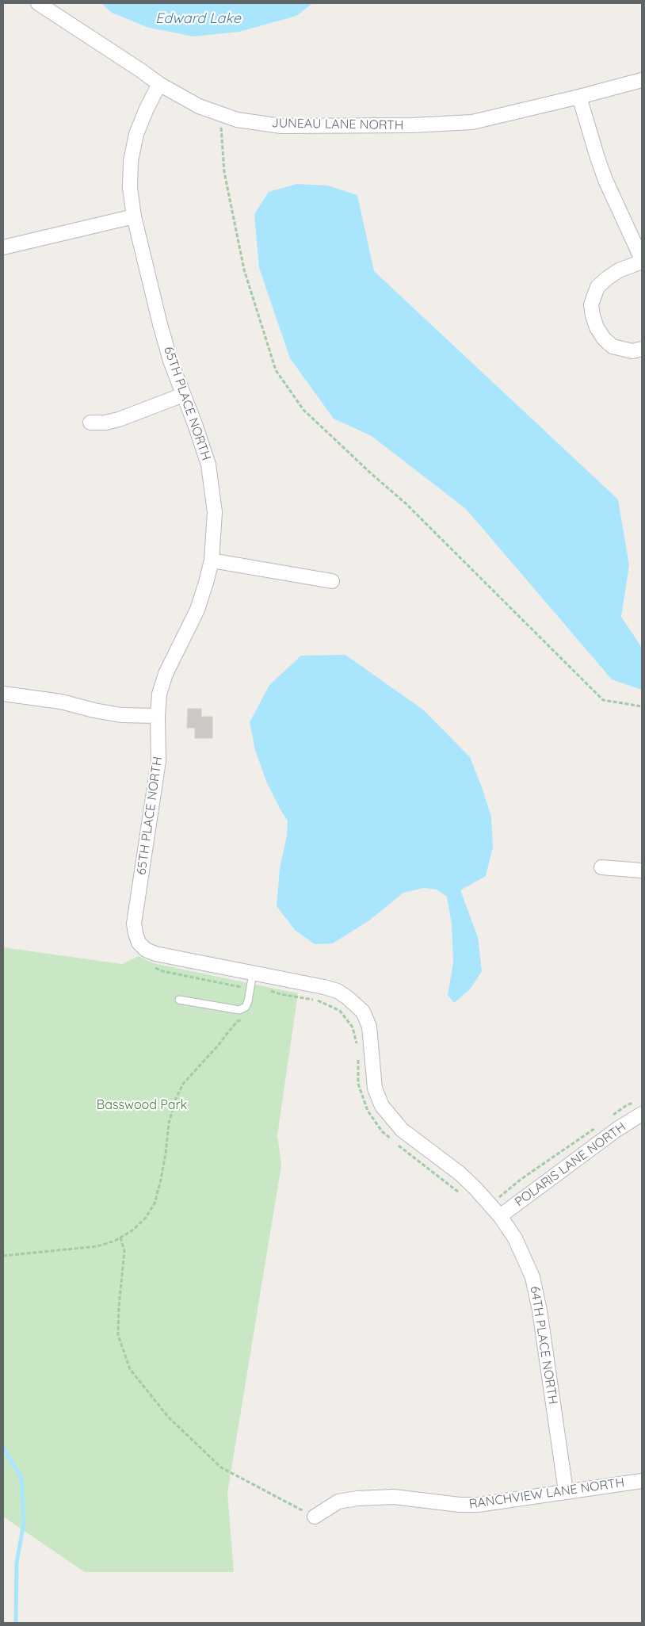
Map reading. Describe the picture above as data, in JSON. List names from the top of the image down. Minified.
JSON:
{"streets":{"street":["JUNEAU LANE NORTH","65TH PLACE NORTH","POLARIS LANE NORTH","64TH PLACE NORTH","RANCHVIEW LANE NORTH"]},"crossings":[["JUNEAU LANE NORTH","65TH PLACE NORTH"],["65TH PLACE NORTH","64TH PLACE NORTH"],["POLARIS LANE NORTH","64TH PLACE NORTH"],["64TH PLACE NORTH","RANCHVIEW LANE NORTH"]],"water":["Edward Lake"],"parks":["Basswood Park"]}
